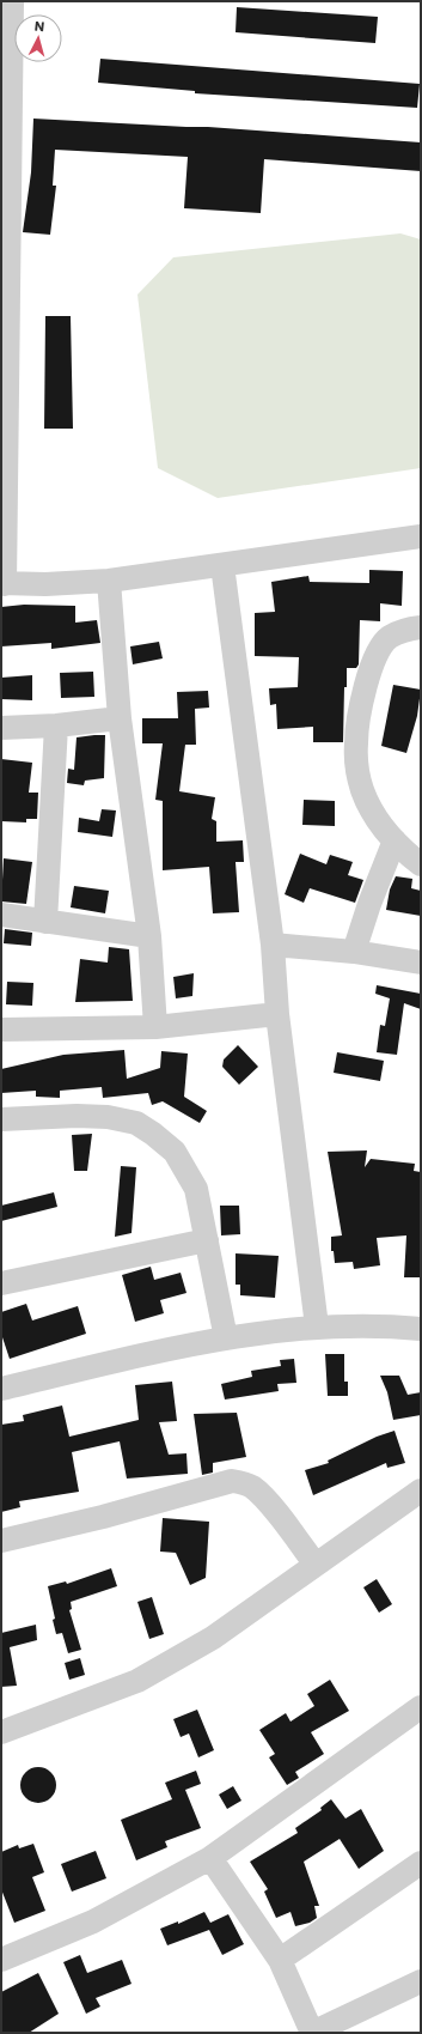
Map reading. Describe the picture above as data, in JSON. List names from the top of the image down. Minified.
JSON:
{"north":"top"}
